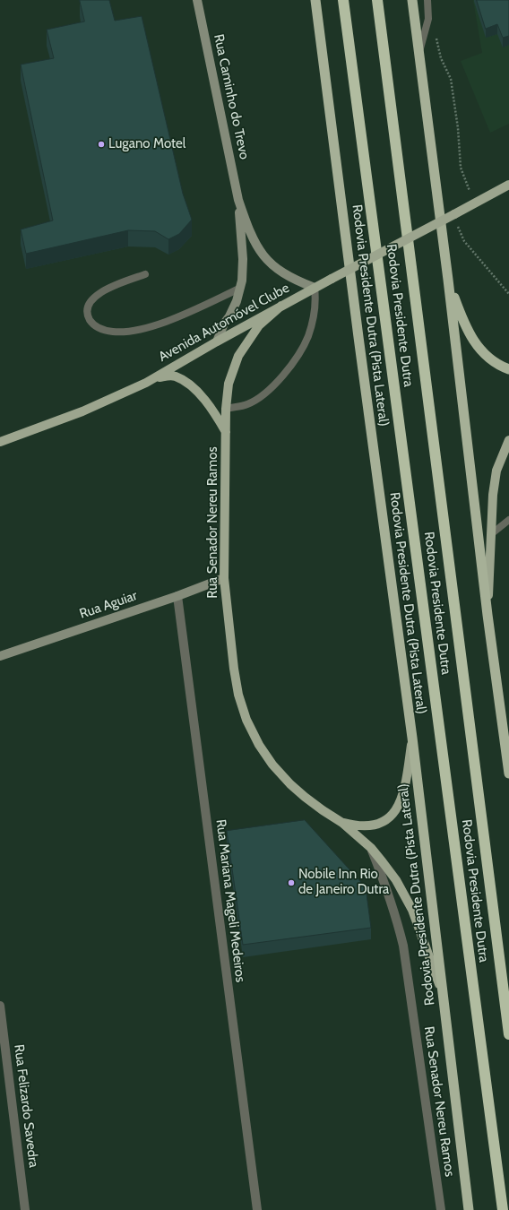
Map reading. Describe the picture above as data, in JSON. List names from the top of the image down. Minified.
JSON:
{"streets":{"highway":["Rodovia Presidente Dutra (Pista Lateral)","Rodovia Presidente Dutra"],"main road":["Rua Caminho do Trevo","Avenida Automóvel Clube","Rua Senador Nereu Ramos","Rua Aguiar"],"street":["Rua Mariana Mageli Medeiros","Rua Felizardo Savedra"]},"crossings":[["Rua Caminho do Trevo","Avenida Automóvel Clube"],["Rodovia Presidente Dutra (Pista Lateral)","Rua Senador Nereu Ramos"],["Avenida Automóvel Clube","Rua Senador Nereu Ramos"],["Rua Senador Nereu Ramos","Rua Aguiar"],["Rua Aguiar","Rua Mariana Mageli Medeiros"]],"places":["Lugano Motel","Nobile Inn Rio de Janeiro Dutra"]}
